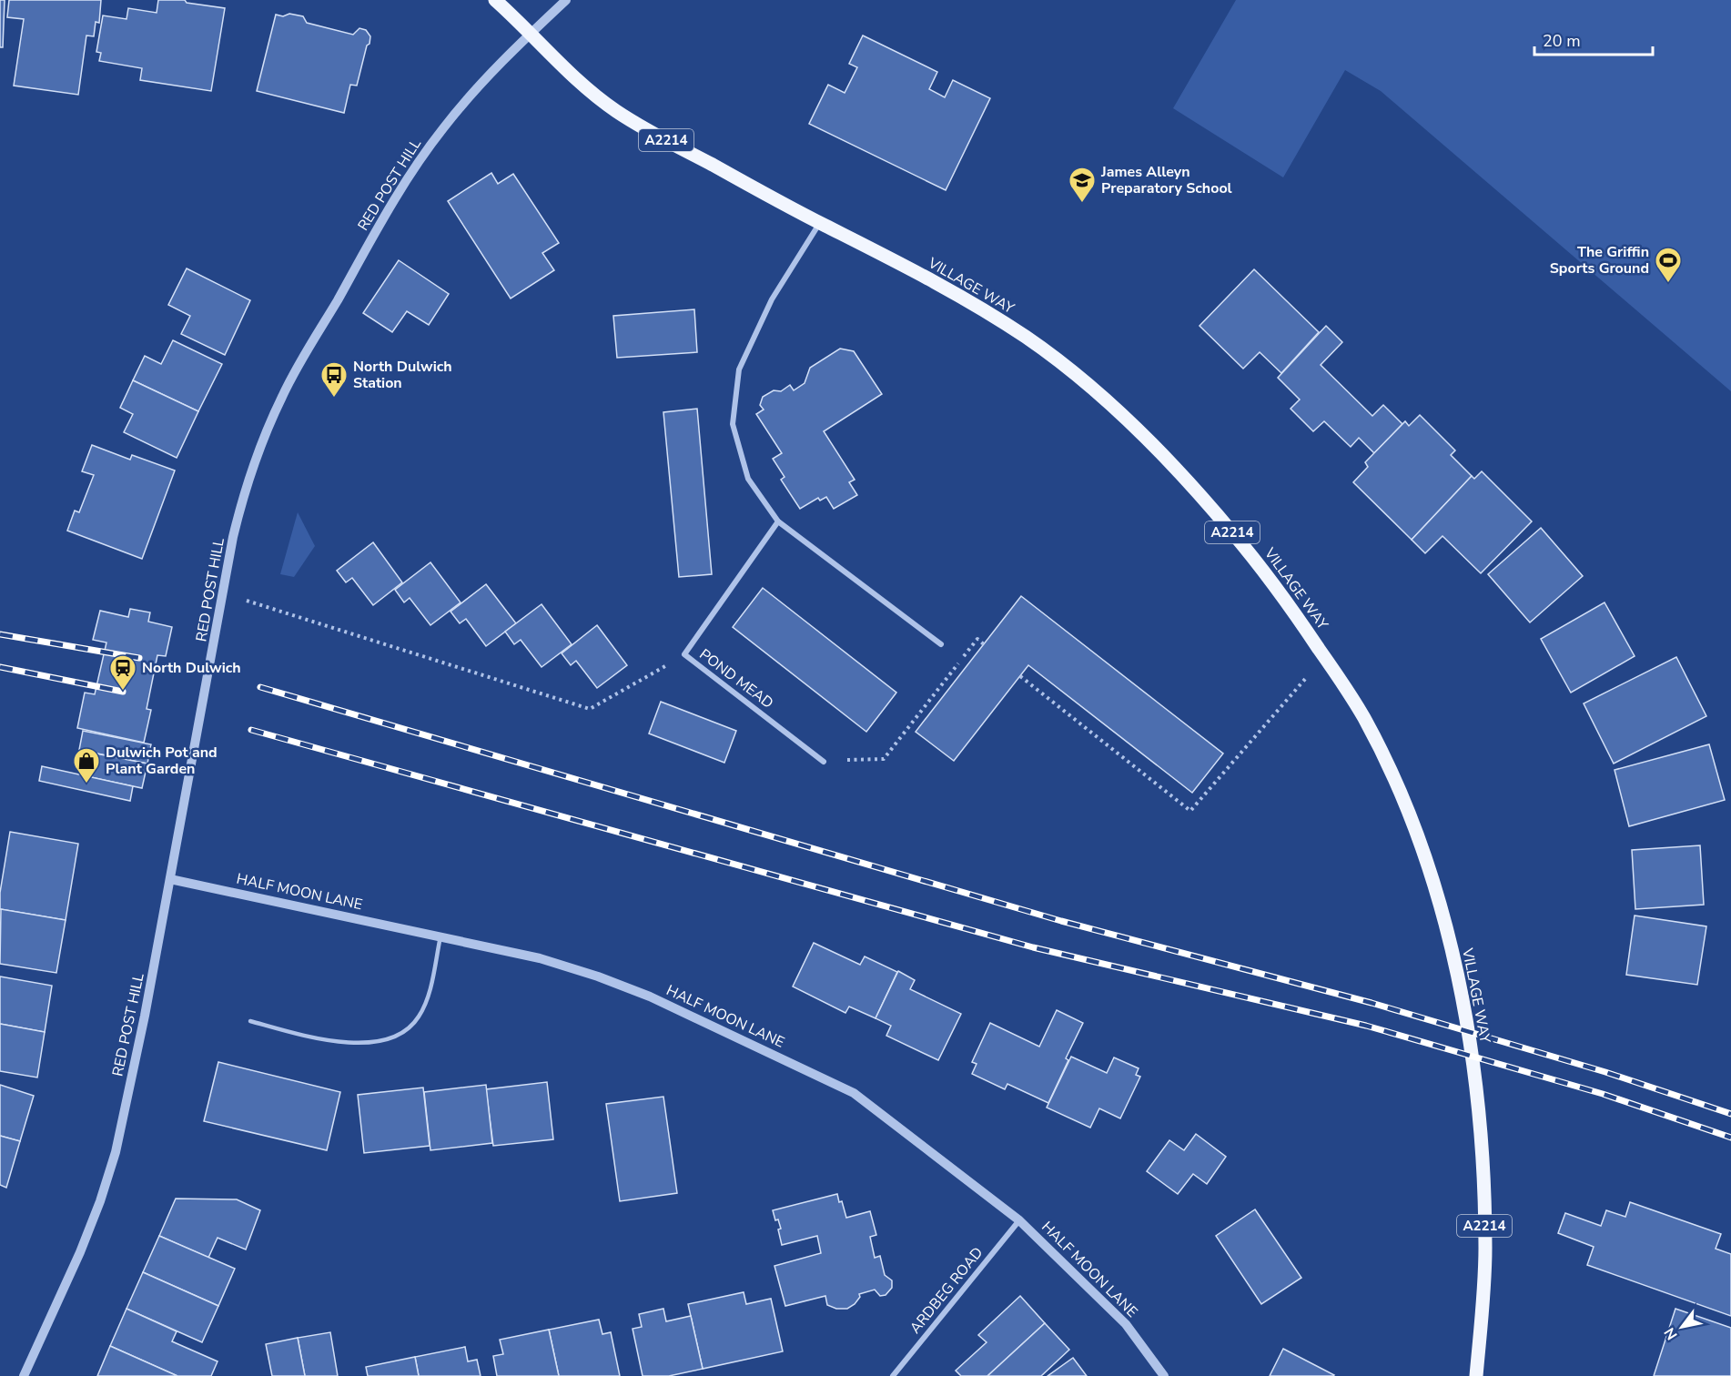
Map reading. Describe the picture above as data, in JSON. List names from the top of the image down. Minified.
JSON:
{"streets":{"main road":["A2214","VILLAGE WAY"],"street":["RED POST HILL","POND MEAD","HALF MOON LANE","ARDBEG ROAD"]},"crossings":[["A2214","RED POST HILL"],["A2214","VILLAGE WAY"],["RED POST HILL","VILLAGE WAY"],["RED POST HILL","HALF MOON LANE"],["HALF MOON LANE","ARDBEG ROAD"]],"places":{"school or university":["James Alleyn Preparatory School"],"sports":["The Griffin Sports Ground"],"bus stop":["North Dulwich Station"],"station":["North Dulwich"],"shop":["Dulwich Pot and Plant Garden"]},"scale_bar":"20 m","north":"bottom left"}
